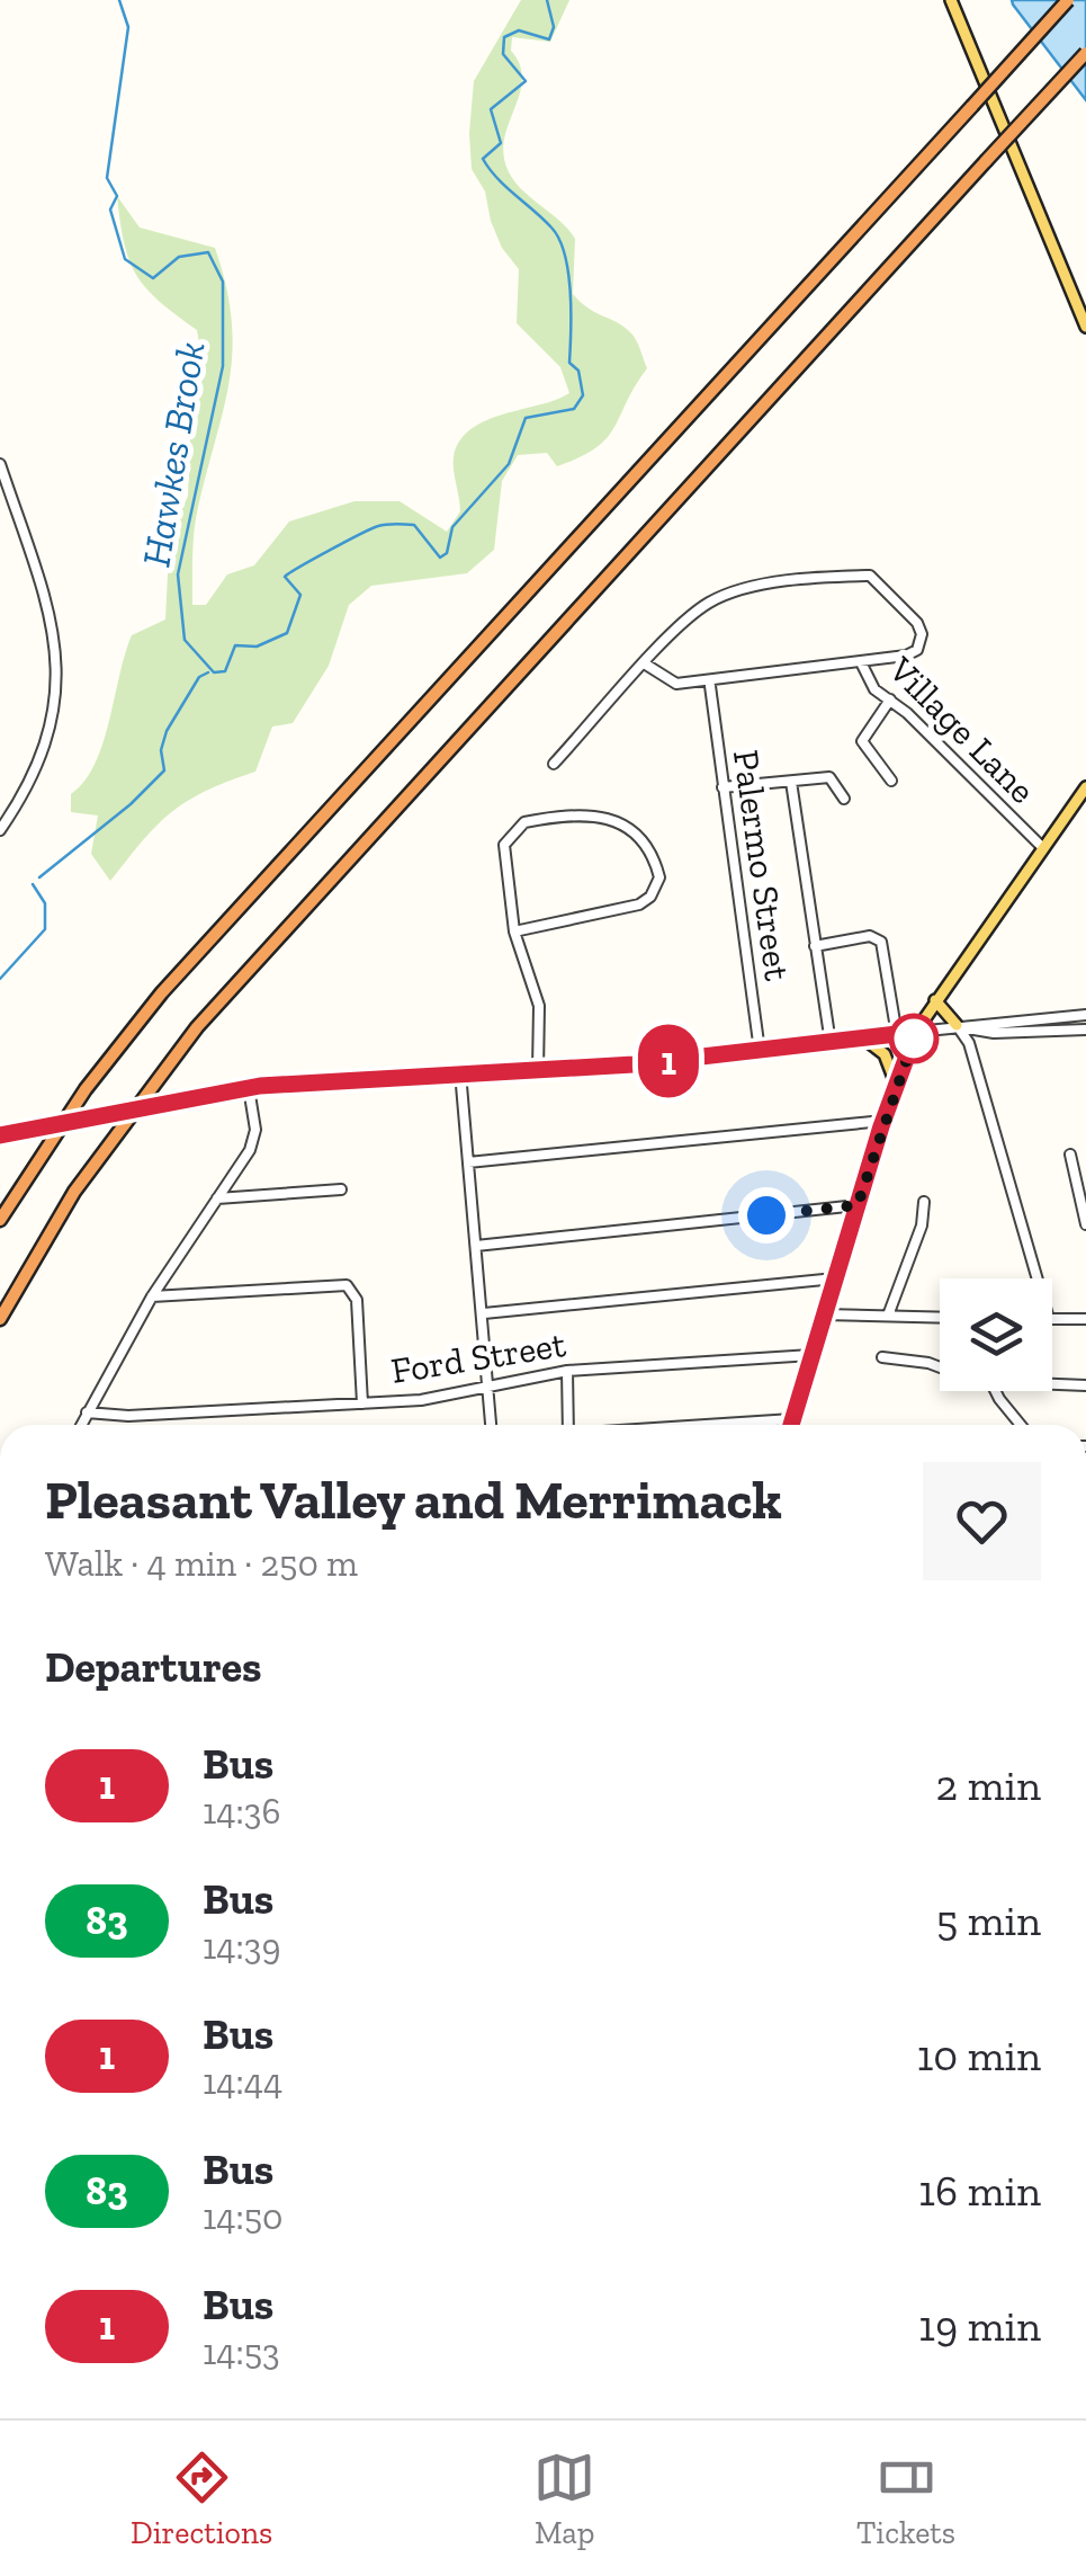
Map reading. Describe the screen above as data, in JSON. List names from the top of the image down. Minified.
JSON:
{"streets":{"street":["Village Lane","Palermo Street","Ford Street"]},"water":["Hawkes Brook"],"lines":["bus line 1"],"page":{"on_map":"1","heading":[["Pleasant Valley and Merrimack","Walk · 4 min · 250 m"],"Departures"],"list":[{"mark":"1","name":"Bus","note":"14:36","value":"2 min"},{"mark":"83","name":"Bus","note":"14:39","value":"5 min"},{"mark":"1","name":"Bus","note":"14:44","value":"10 min"},{"mark":"83","name":"Bus","note":"14:50","value":"16 min"},{"mark":"1","name":"Bus","note":"14:53","value":"19 min"}],"tabs":["Directions","Map","Tickets"]}}
